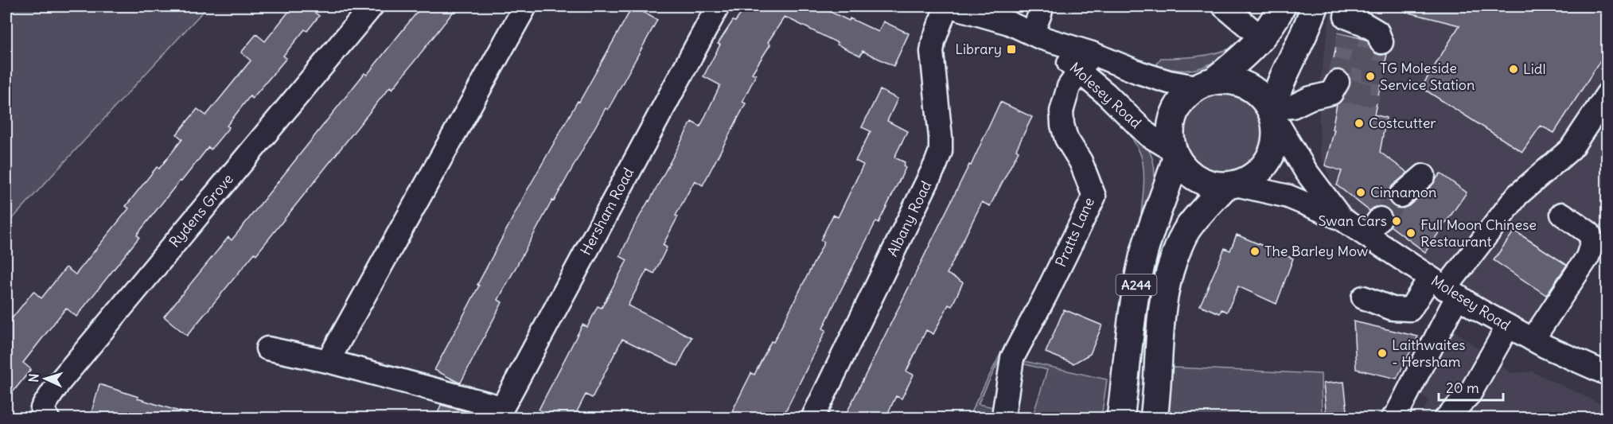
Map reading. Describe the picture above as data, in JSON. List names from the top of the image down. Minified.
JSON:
{"streets":{"main road":["A244"],"street":["Molesey Road","Rydens Grove","Hersham Road","Albany Road","Pratts Lane"]},"crossings":[["Molesey Road","Albany Road"],["Molesey Road","Pratts Lane"],["Molesey Road","A244"]],"places":{"transit":["Library"],"other":["Lidl","TG Moleside Service Station","Costcutter","Cinnamon","Swan Cars","Full Moon Chinese Restaurant","The Barley Mow","Laithwaites - Hersham"]},"scale_bar":"20 m","north":"left"}
